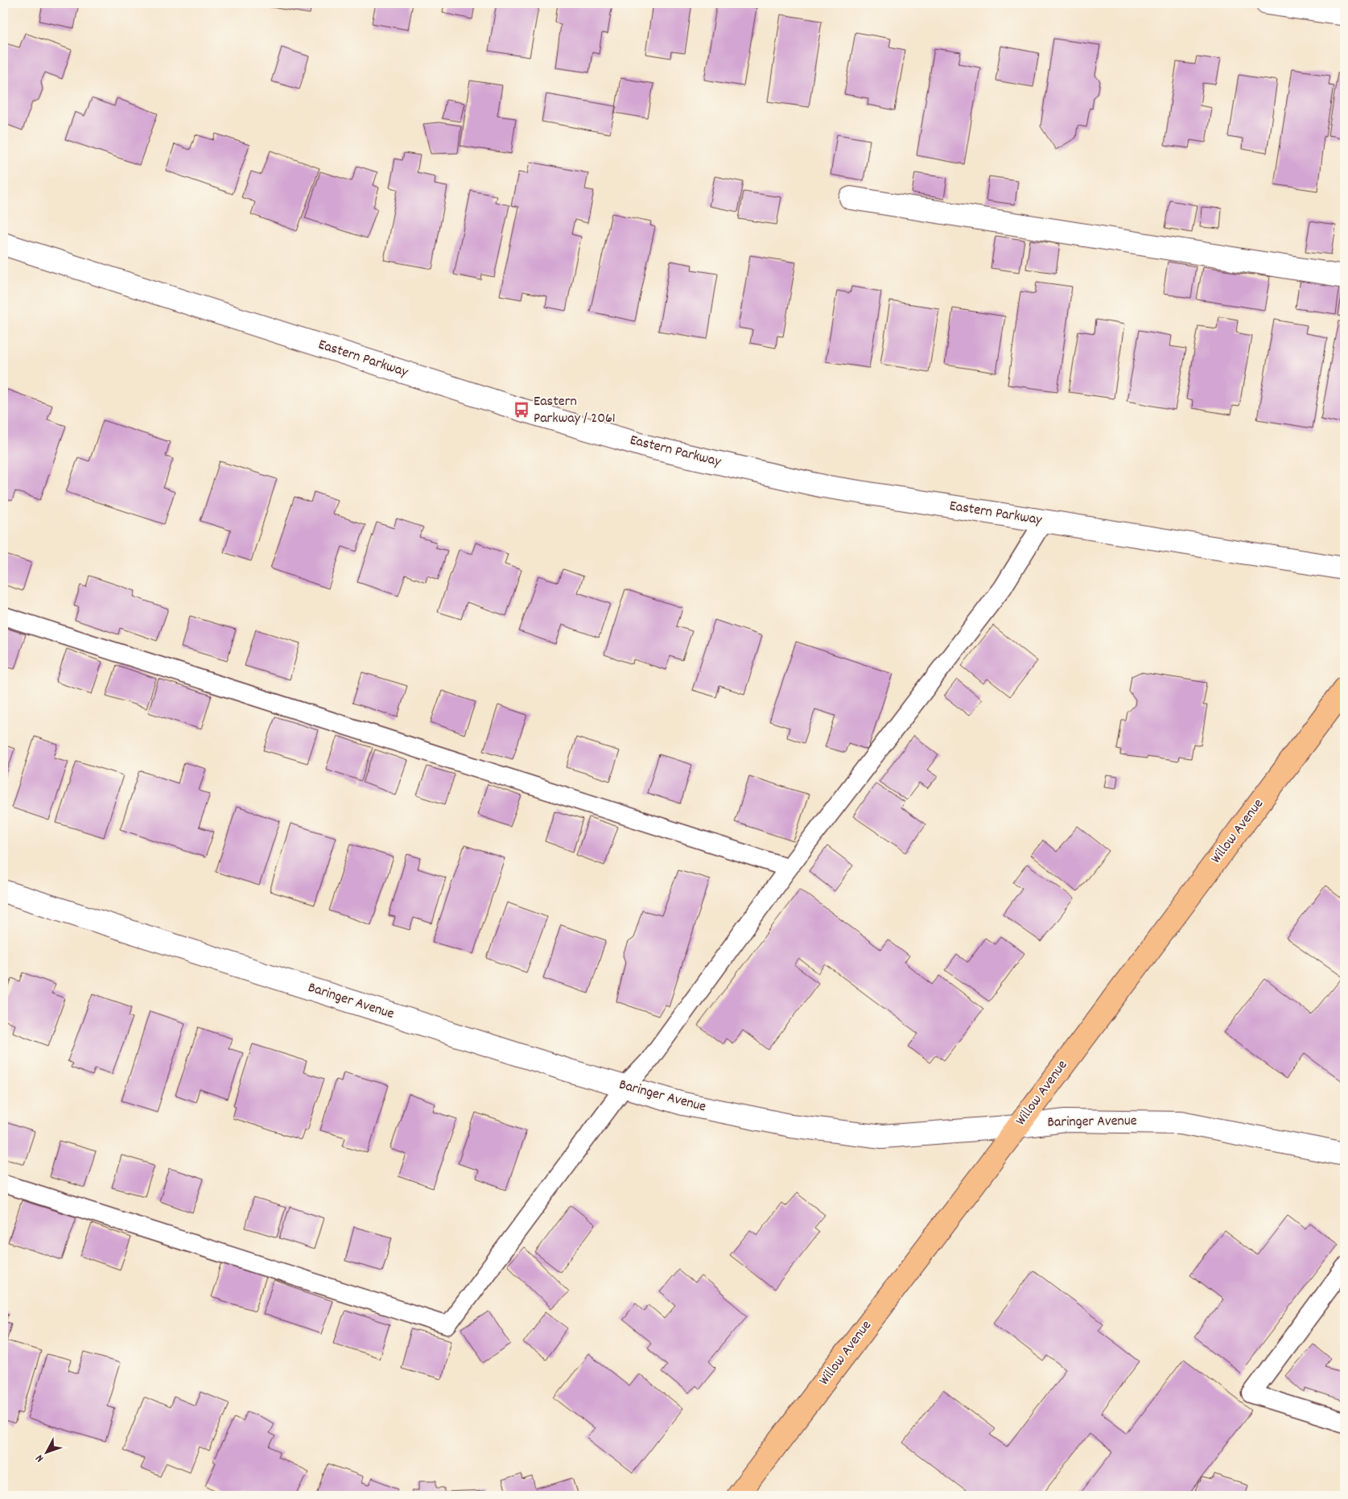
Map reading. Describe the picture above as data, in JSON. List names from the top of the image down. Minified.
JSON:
{"streets":{"main road":["Willow Avenue"],"street":["Eastern Parkway","Baringer Avenue"]},"crossings":[["Willow Avenue","Baringer Avenue"]],"places":{"bus stop":["Eastern Parkway / 2061"]},"north":"bottom left"}
